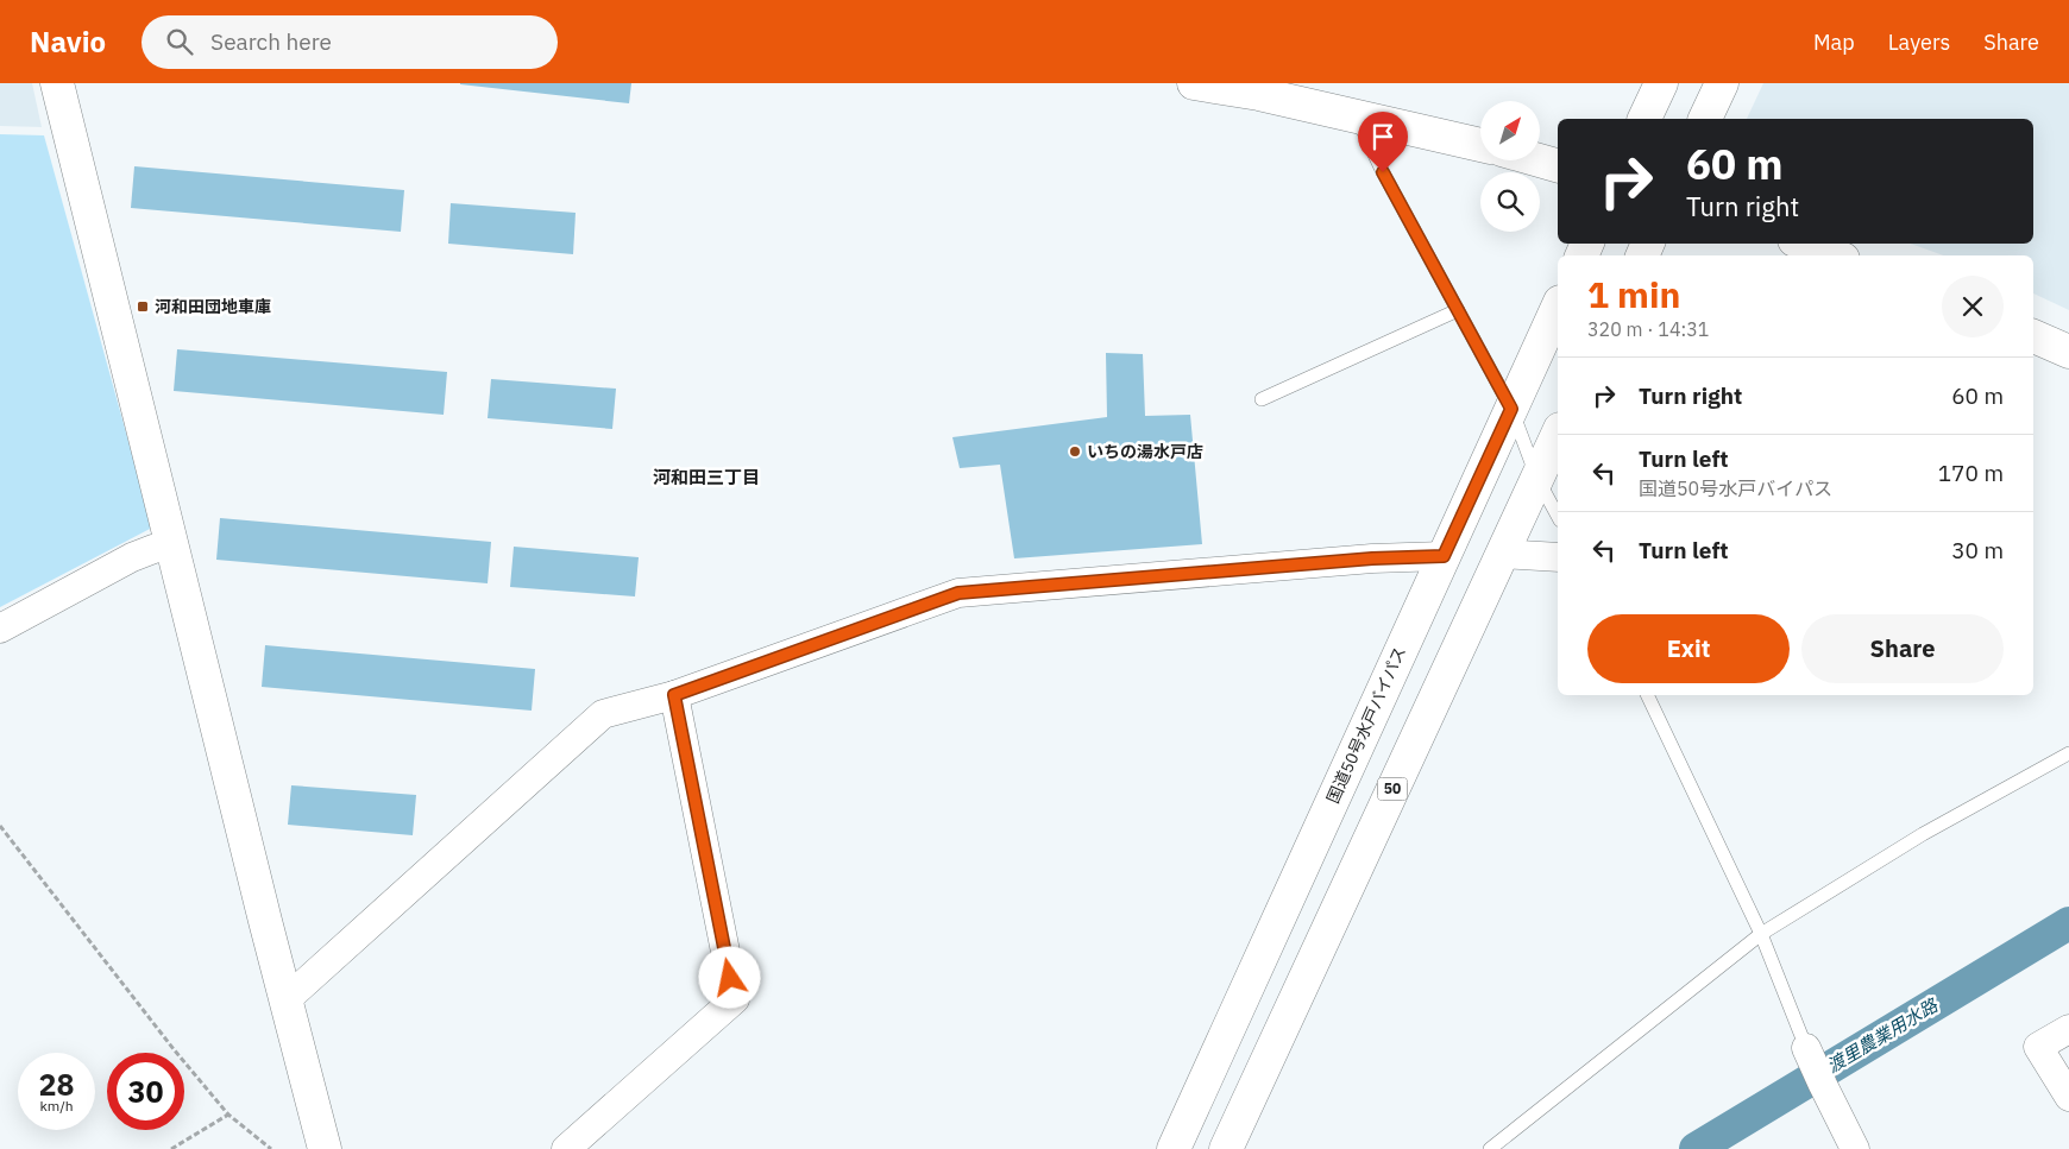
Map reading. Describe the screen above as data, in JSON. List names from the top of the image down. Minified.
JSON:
{"streets":{"main road":["国道50号水戸バイパス","50"]},"districts":["河和田三丁目"],"water":["渡里農業用水路"],"places":{"transit":["河和田団地車庫"],"other":["いちの湯水戸店"]},"north":"top right","page":{"header":"Navio","search":"Search here","nav":["Map","Layers","Share"],"turn":["60 m","Turn right"],"heading":["1 min","320 m · 14:31"],"list":[{"name":"Turn right","value":"60 m"},{"name":"Turn left","note":"国道50号水戸バイパス","value":"170 m"},{"name":"Turn left","value":"30 m"}],"buttons":["Exit","Share"],"speed":"28 km/h","limit":"30"}}
